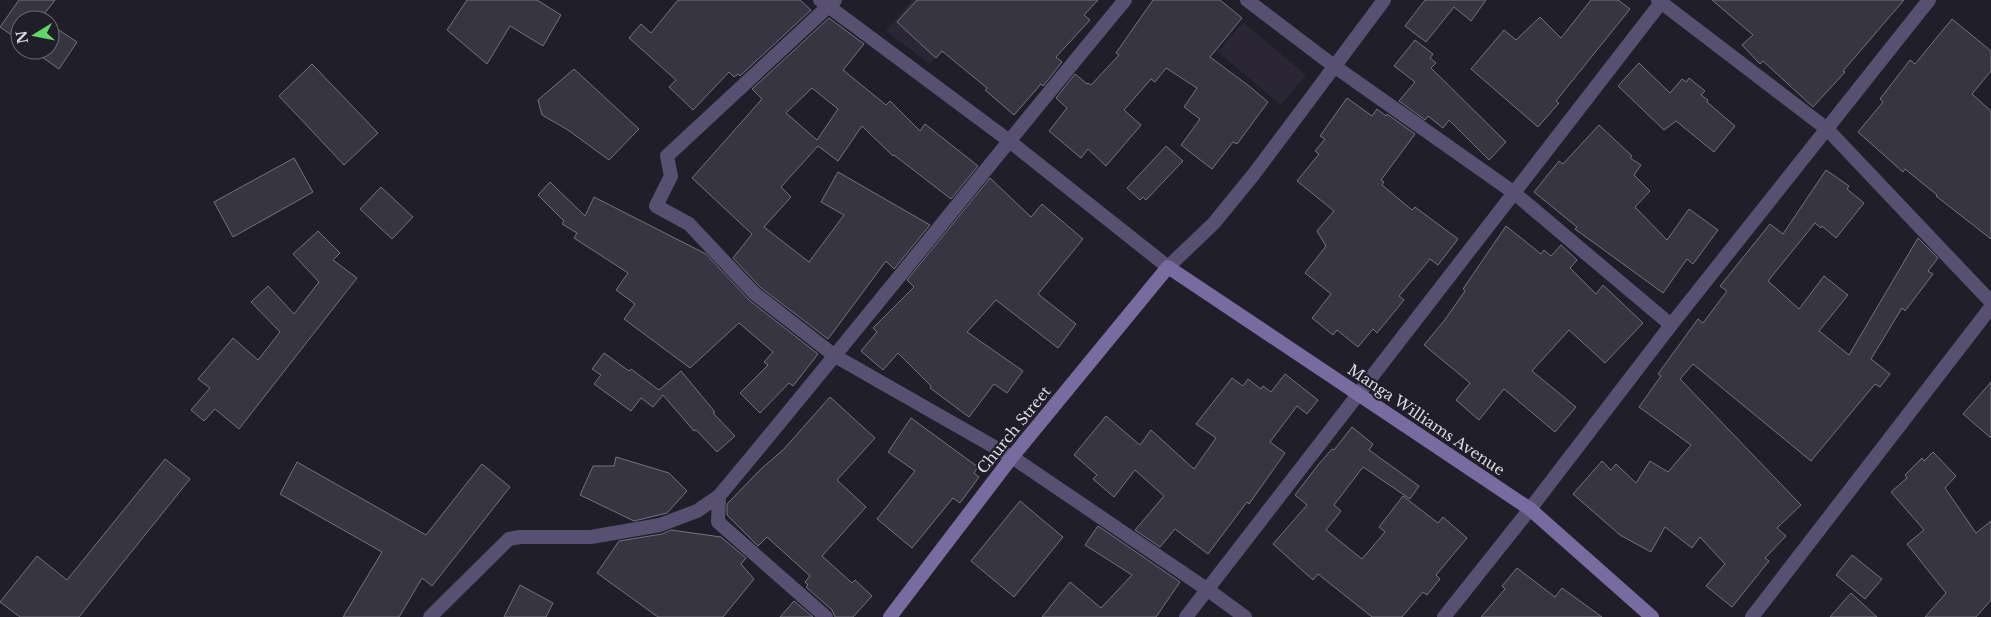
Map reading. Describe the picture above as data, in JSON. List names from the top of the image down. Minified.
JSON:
{"streets":{"main road":["Manga Williams Avenue","Church Street"]},"crossings":[["Manga Williams Avenue","Church Street"]],"north":"left"}
